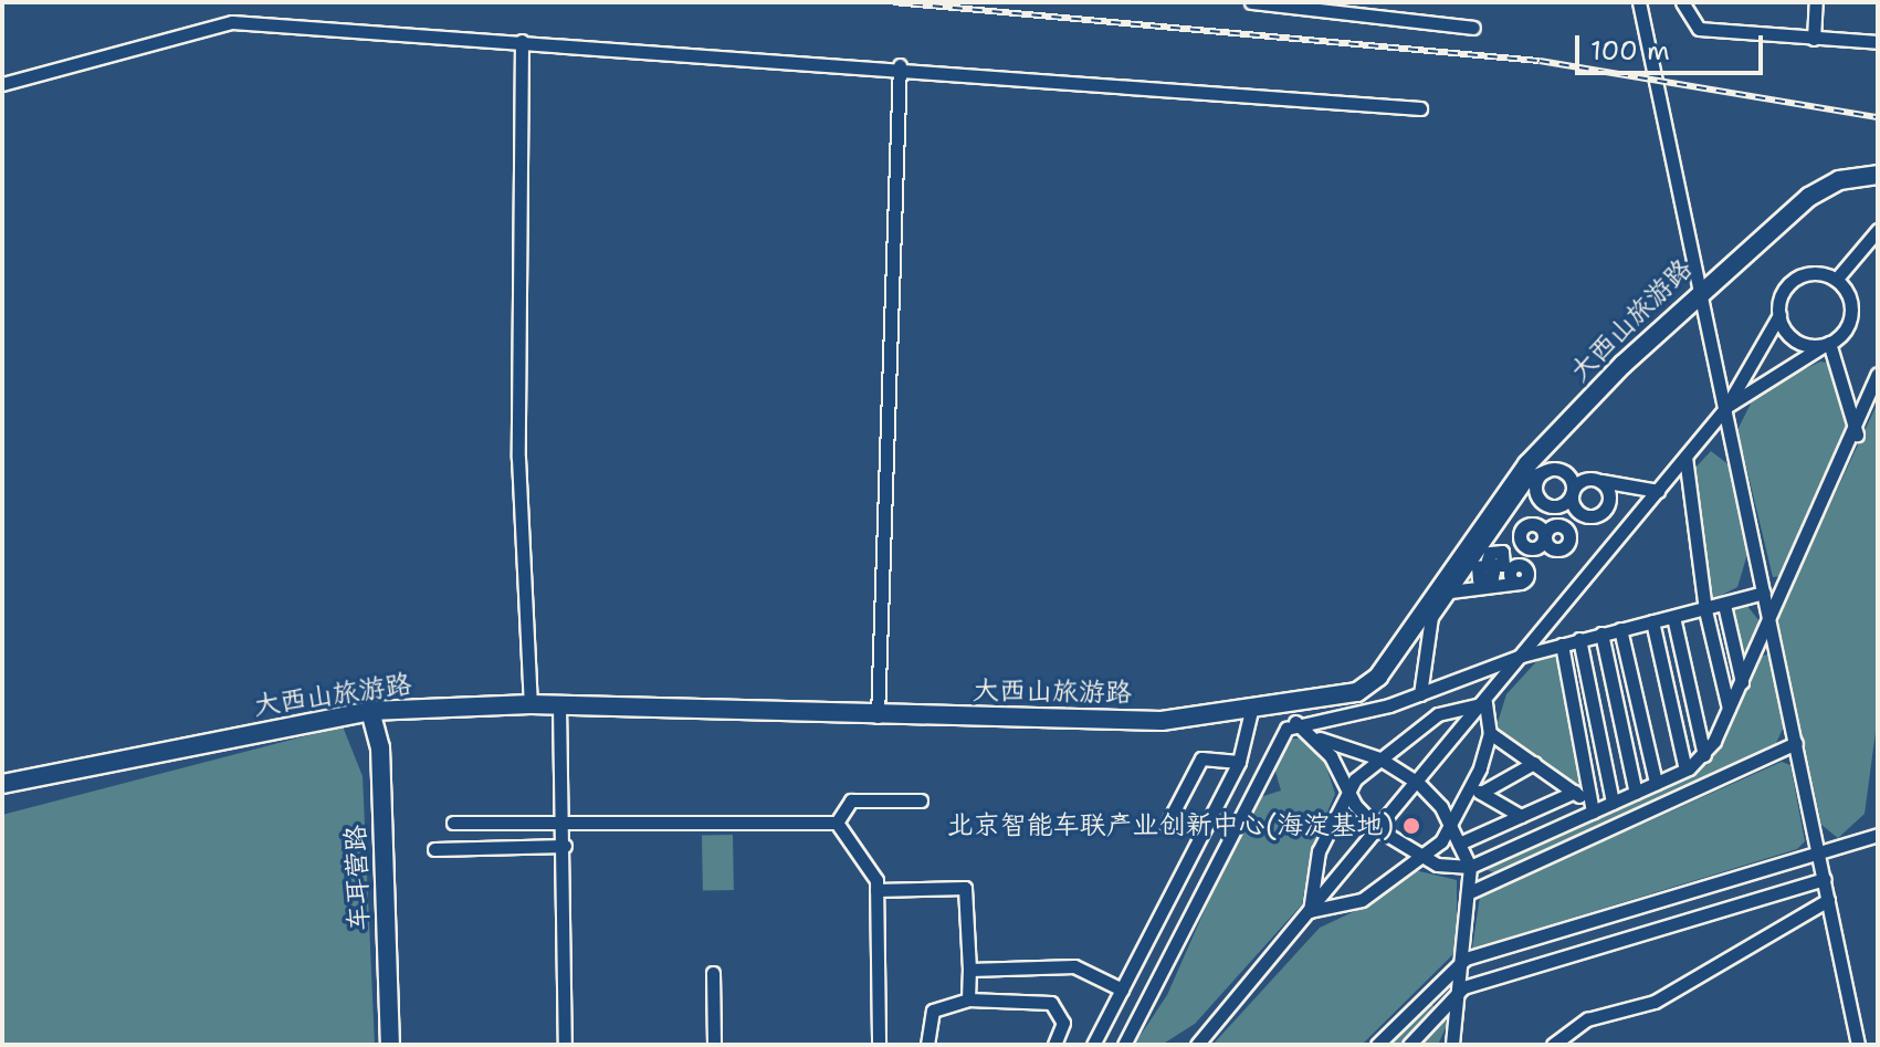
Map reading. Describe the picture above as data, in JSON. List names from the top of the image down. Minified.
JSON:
{"streets":{"street":["大西山旅游路","车耳营路"]},"crossings":[["大西山旅游路","车耳营路"]],"places":["北京智能车联产业创新中心(海淀基地)"],"scale_bar":"100 m"}
